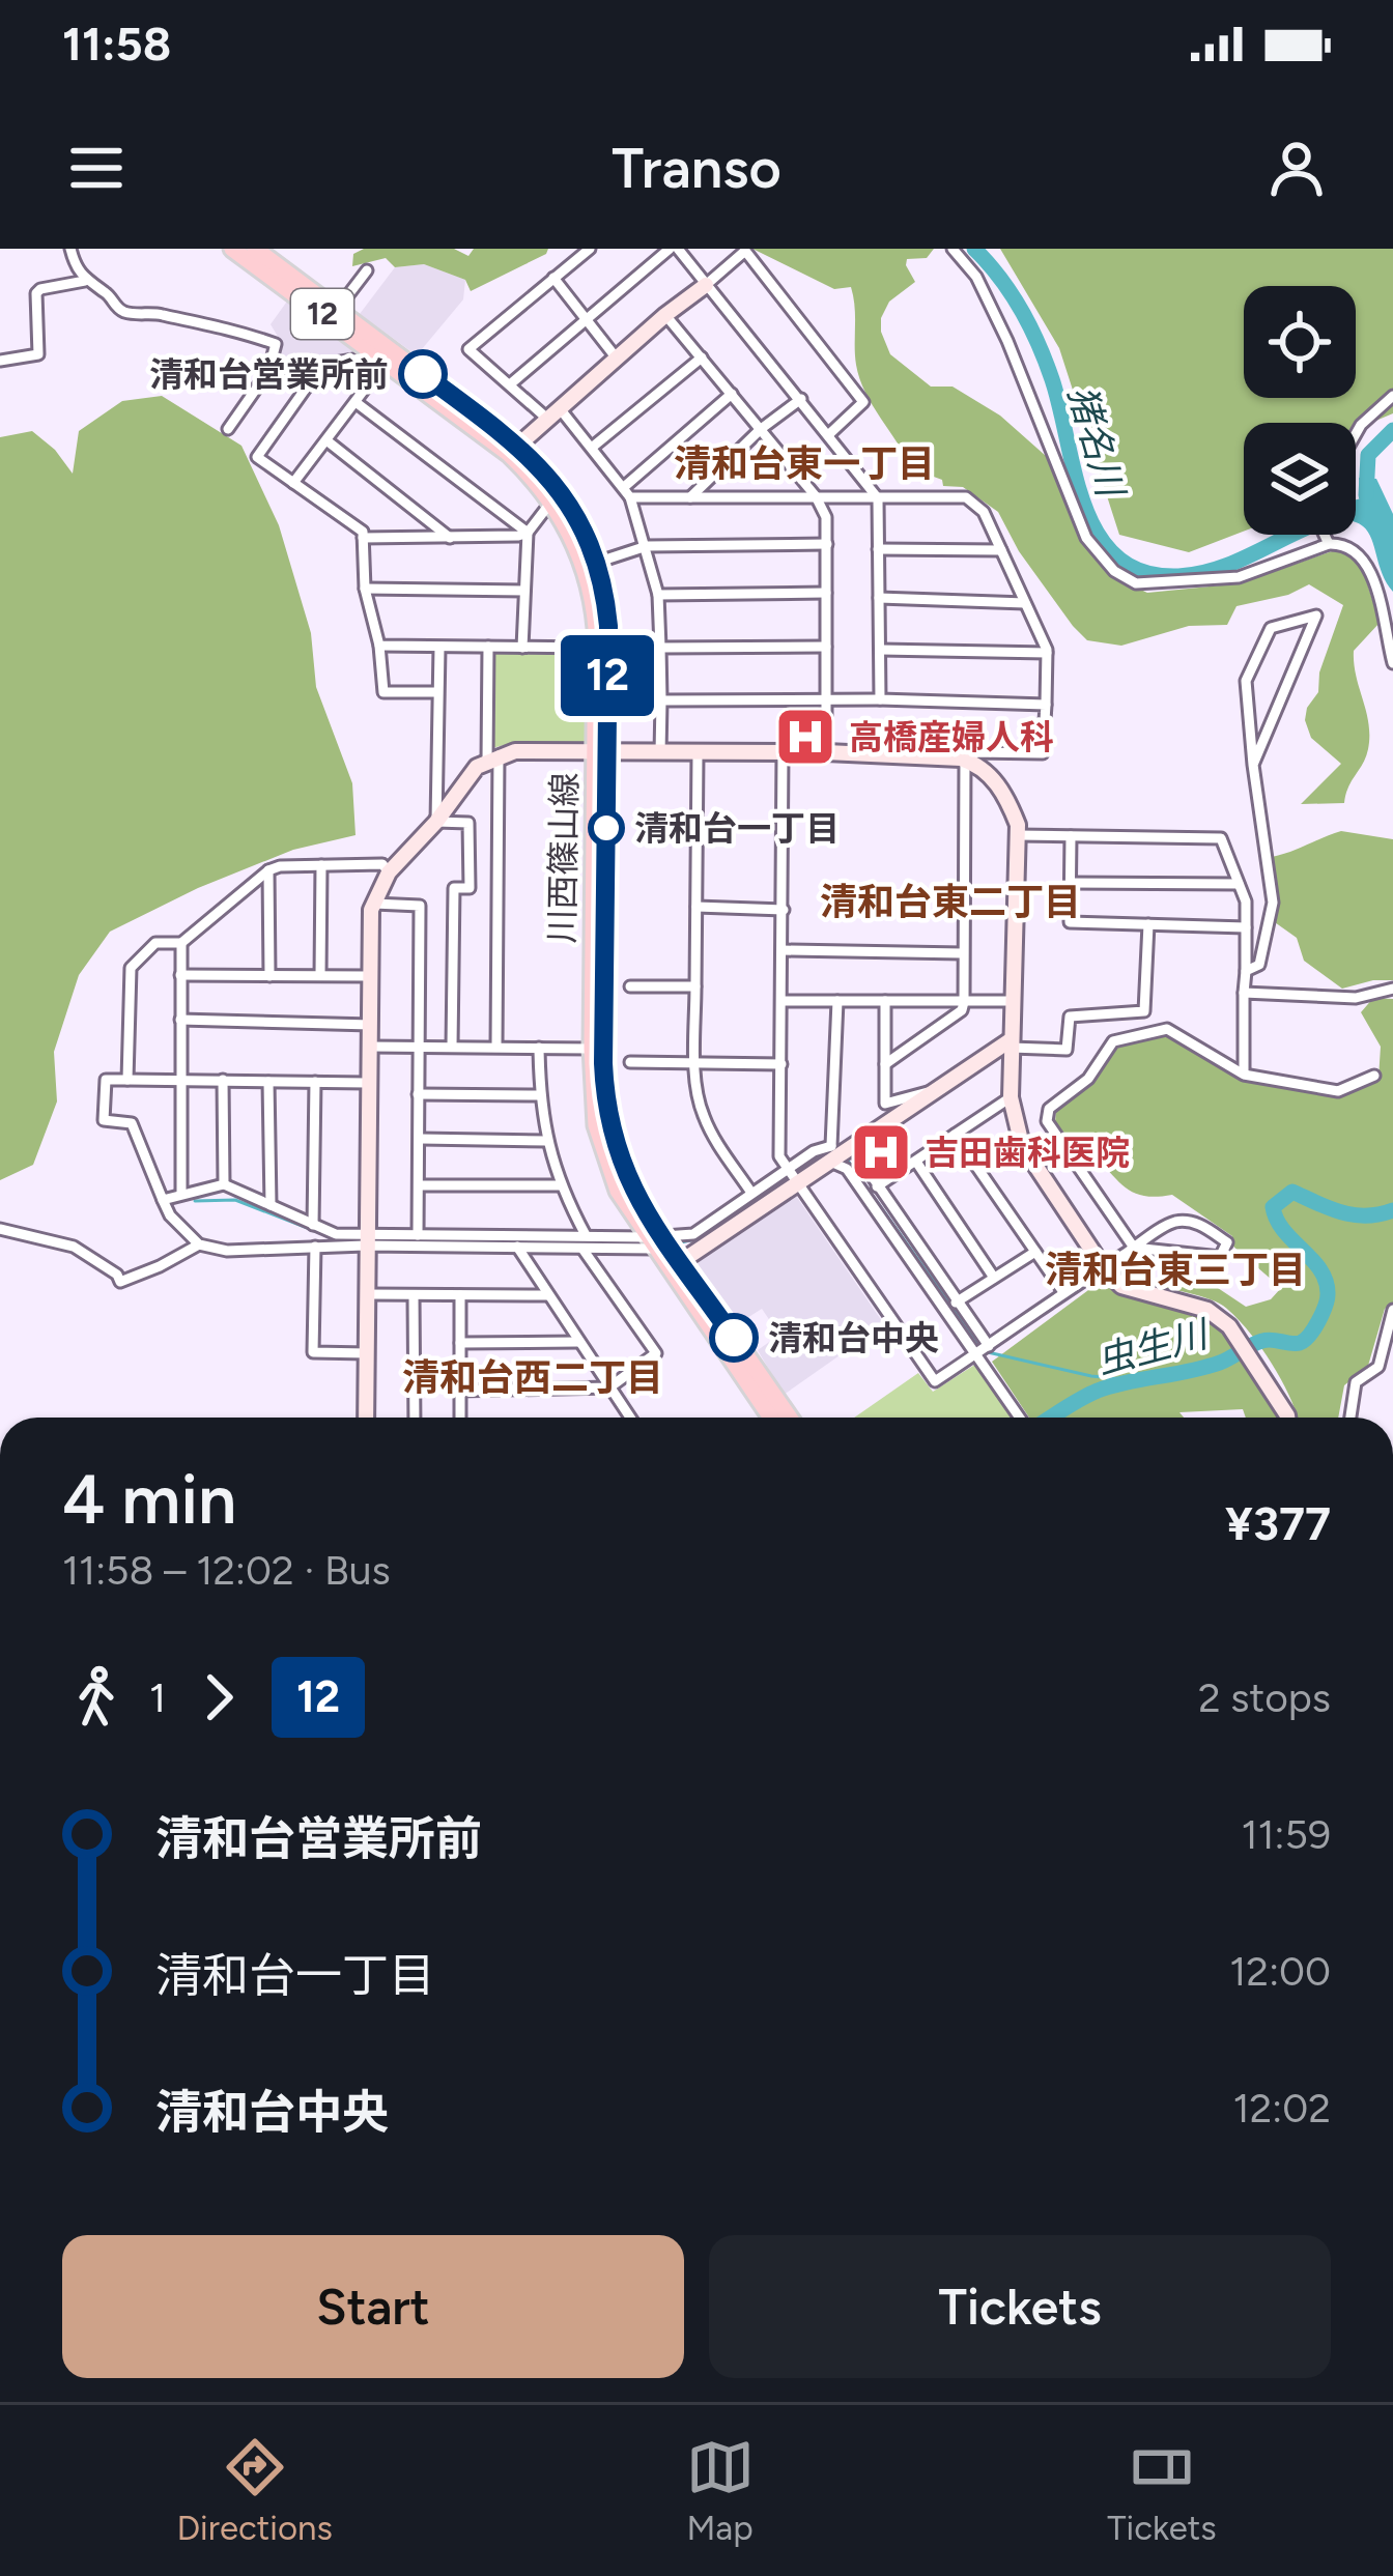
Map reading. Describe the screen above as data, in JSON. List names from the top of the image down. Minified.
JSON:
{"streets":{"main road":["12","川西篠山線"]},"districts":["清和台東一丁目","清和台東二丁目","清和台東三丁目","清和台西二丁目"],"water":["猪名川","虫生川"],"places":{"other":["清和台営業所前","清和台一丁目","清和台中央"],"hospital":["高橋産婦人科","吉田歯科医院"]},"lines":["bus line 12"],"page":{"status":"11:58","header":"Transo","on_map":"12","heading":["4 min","11:58 – 12:02 · Bus","¥377"],"legs":["1","12","2 stops"],"list":[{"name":"清和台営業所前","value":"11:59"},{"name":"清和台一丁目","value":"12:00"},{"name":"清和台中央","value":"12:02"}],"buttons":["Start","Tickets"],"tabs":["Directions","Map","Tickets"]}}
